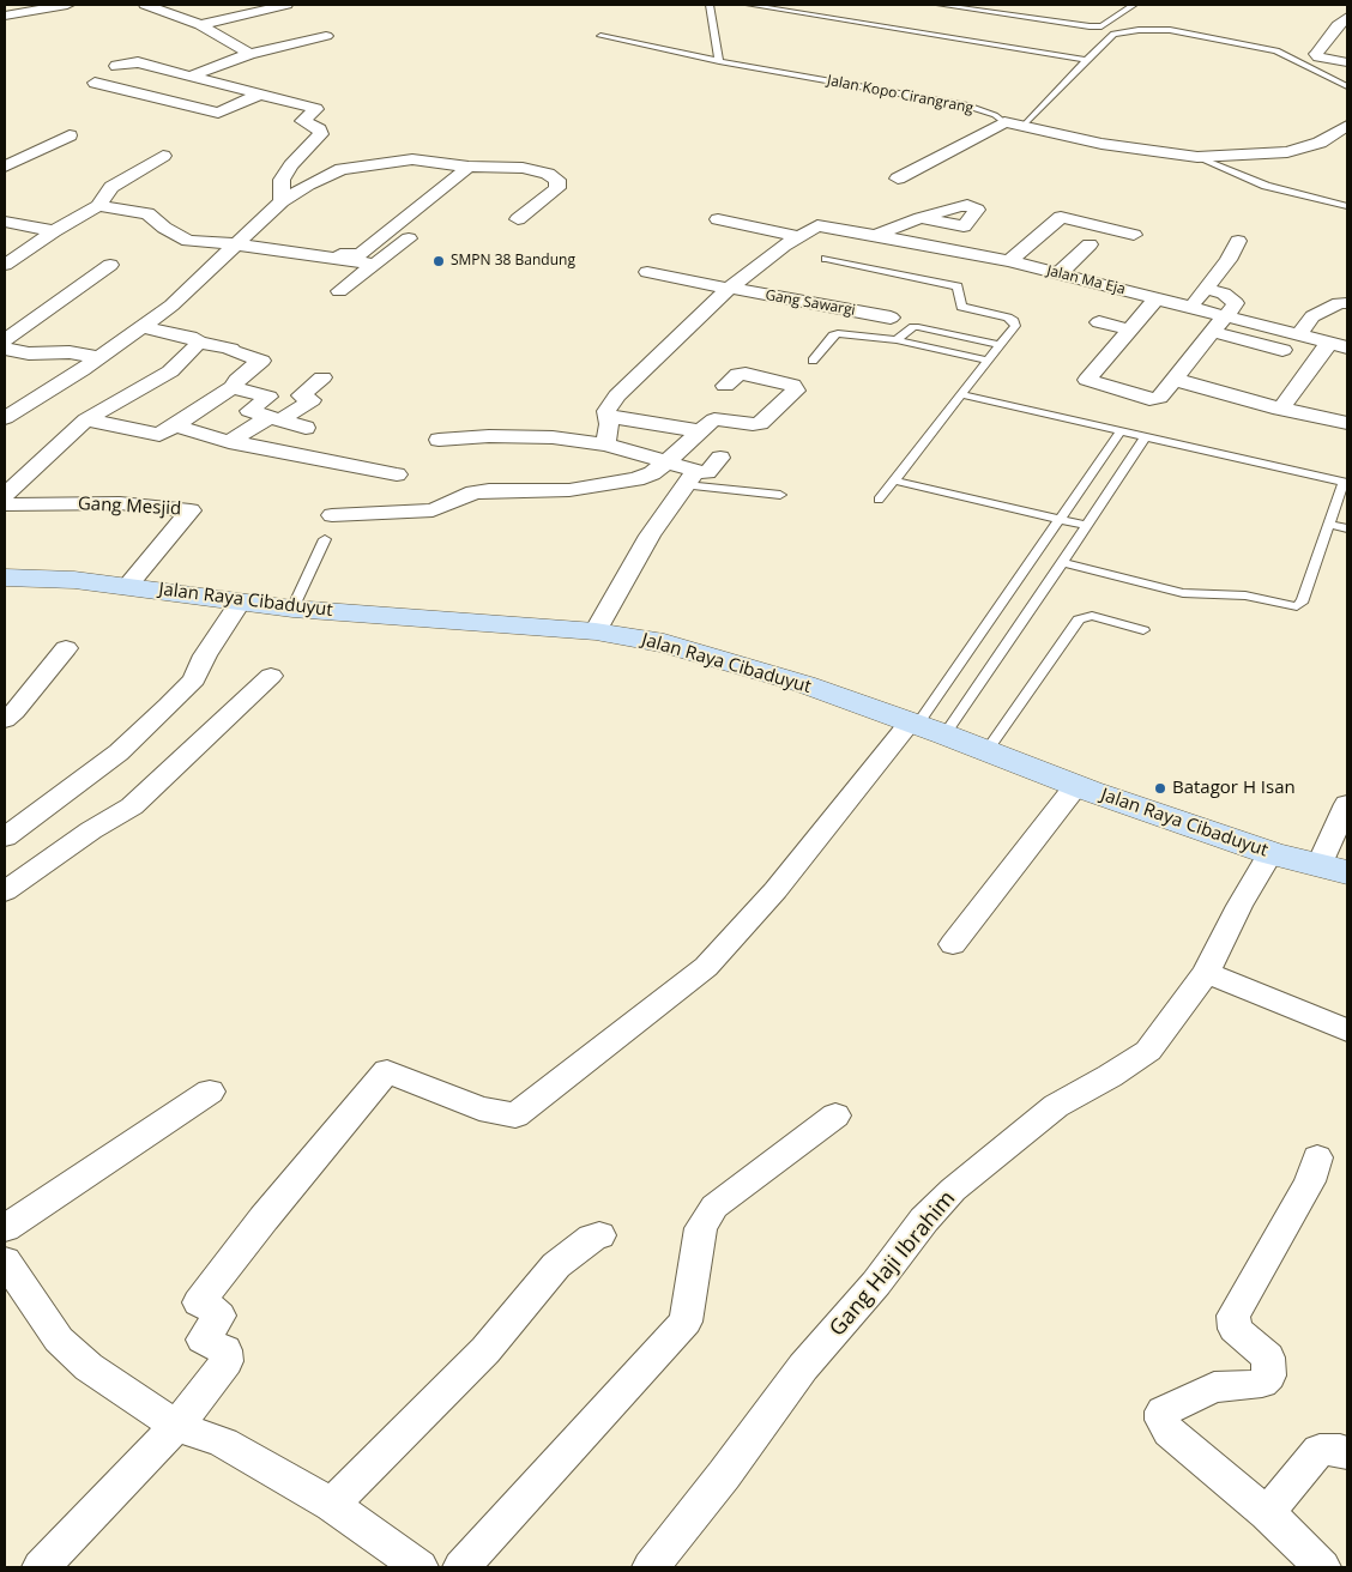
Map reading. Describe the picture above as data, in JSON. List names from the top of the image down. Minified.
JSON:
{"streets":{"main road":["Jalan Raya Cibaduyut"],"street":["Jalan Kopo Cirangrang","Jalan Ma Eja","Gang Sawargi","Gang Mesjid","Gang Haji Ibrahim"]},"crossings":[["Gang Mesjid","Jalan Raya Cibaduyut"],["Jalan Raya Cibaduyut","Gang Haji Ibrahim"]],"places":["SMPN 38 Bandung","Batagor H Isan"]}
